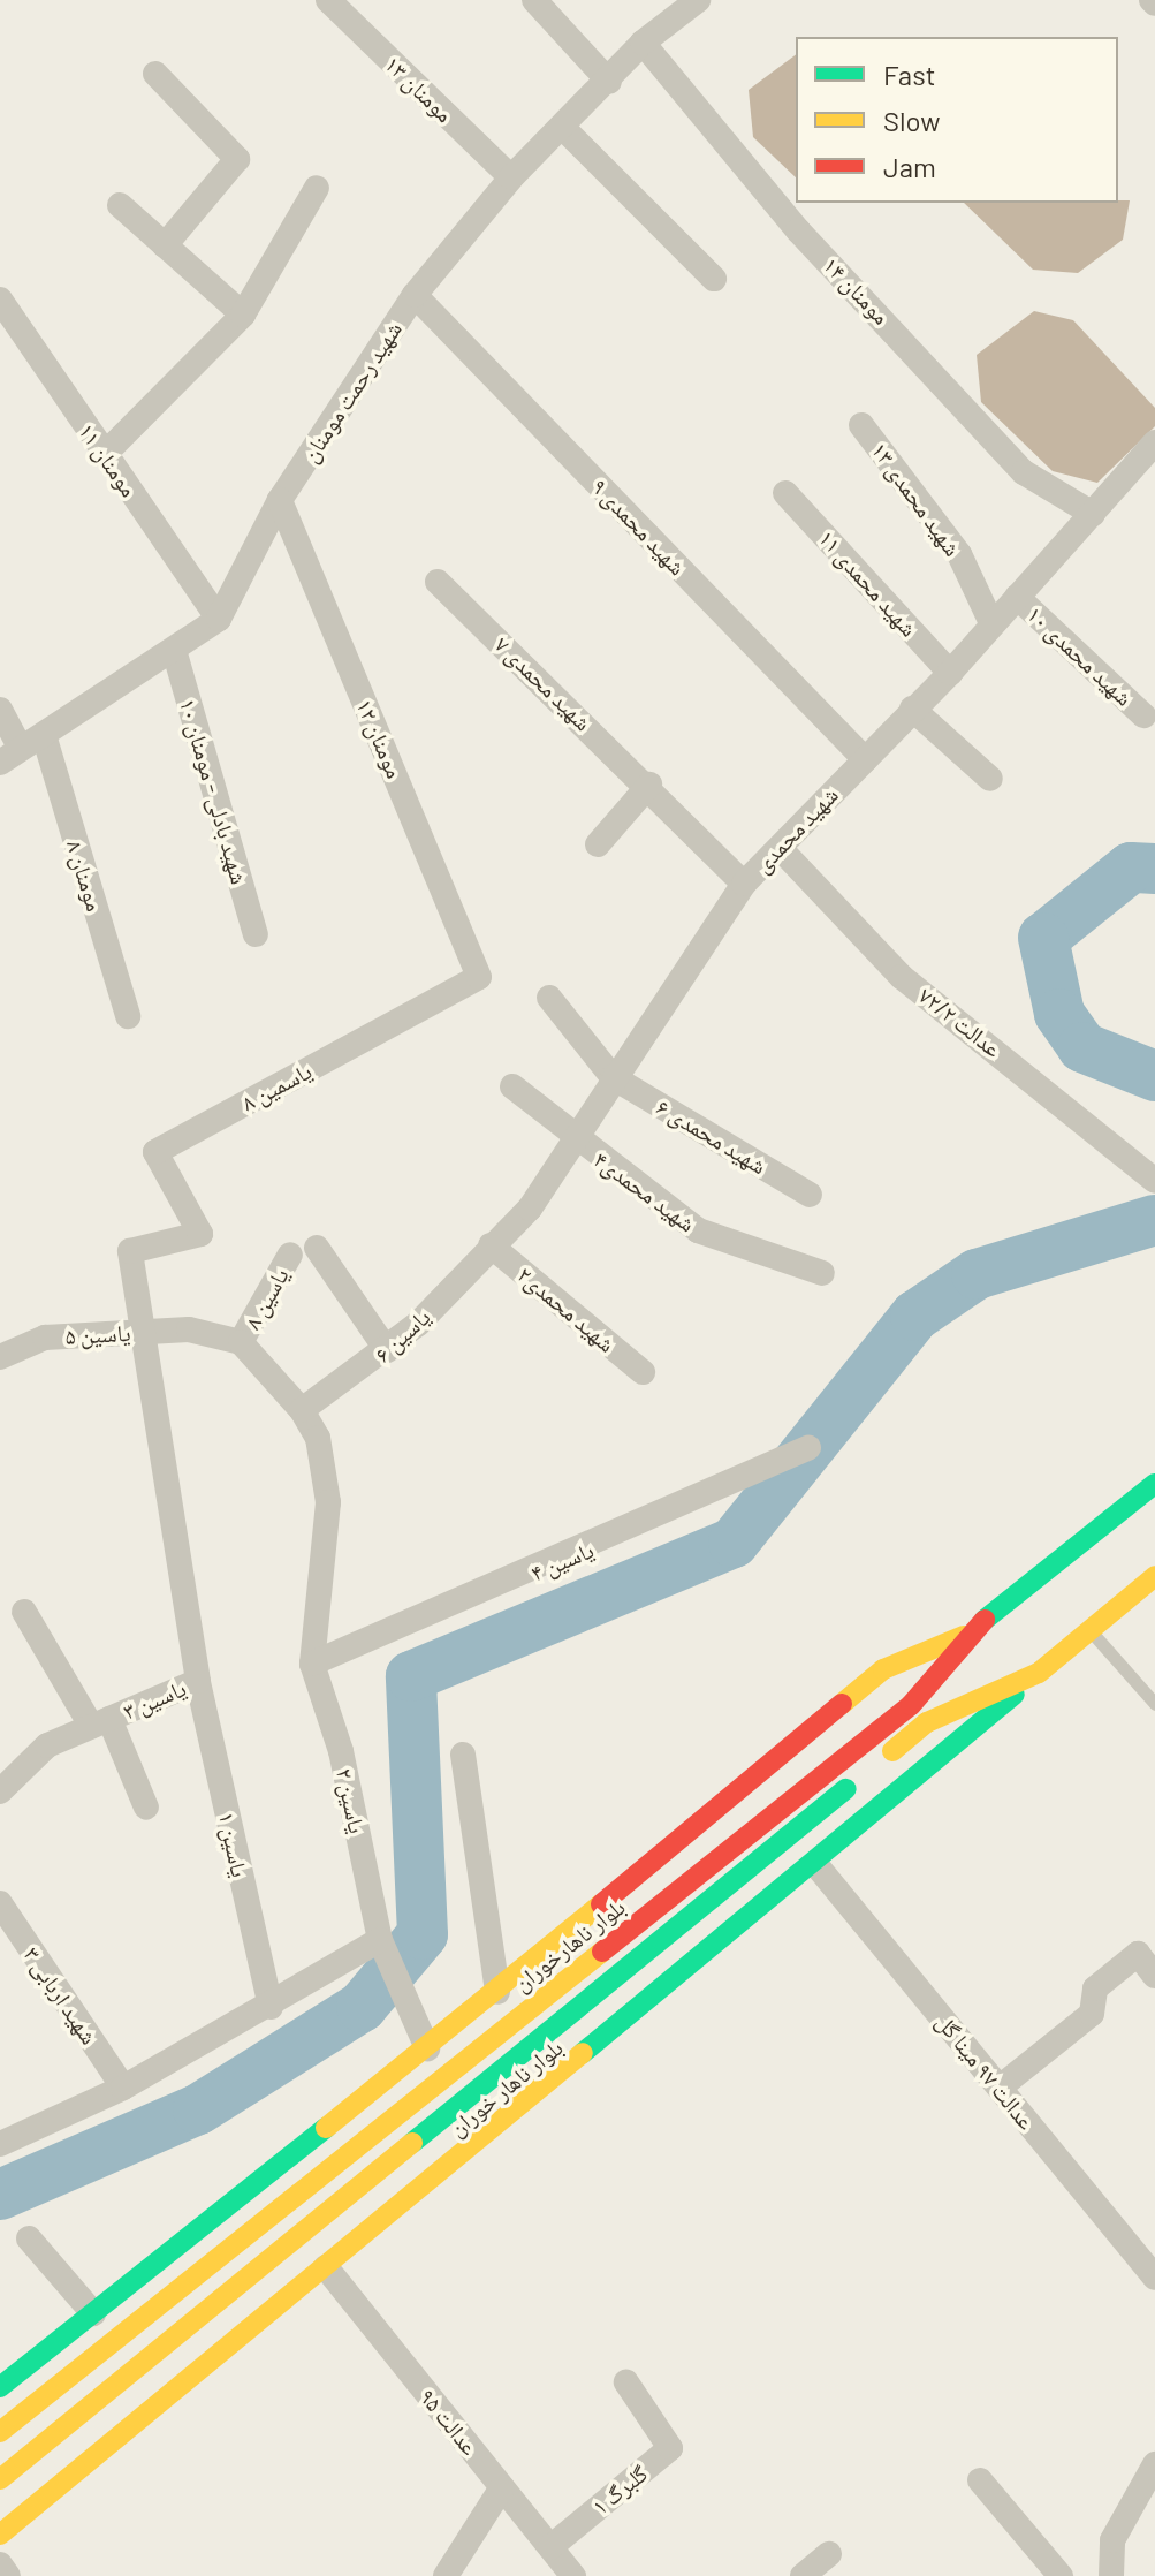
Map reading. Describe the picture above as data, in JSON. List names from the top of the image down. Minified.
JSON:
{"streets":{"main road":["بلوار ناهارخوران","بلوار ناهار خوران"],"street":["مومنان ۱۳","مومنان ۱۴","شهید رحمت مومنان","مومنان ۱۱","۱۳ شهید محمدی","۹ شهید محمدی","۱۱ شهید محمدی","۱۰ شهید محمدی","شهید محمدی ۷","مومنان ۱۲","شهید بادلی - مومنان ۱۰","شهید محمدی","مومنان ۸","عدالت ۷۲/۲","یاسمین ۸","۶ شهید محمدی","شهید محمدی۴","یاسین ۸","شهید محمدی۲","یاسین ۵","یاسین ۶","یاسین ۴","یاسین ۳","یاسین ۲","یاسین ۱","شهید اربابی ۳","عدالت ۹۷ مینا گل","عدالت ۹۵","گلبرگ ۱"]},"crossings":[["مومنان ۱۳","شهید رحمت مومنان"],["مومنان ۱۴","شهید رحمت مومنان"],["مومنان ۱۴","شهید محمدی"],["شهید رحمت مومنان","مومنان ۱۱"],["شهید رحمت مومنان","۹ شهید محمدی"],["شهید رحمت مومنان","مومنان ۱۲"],["شهید رحمت مومنان","شهید بادلی - مومنان ۱۰"],["شهید رحمت مومنان","مومنان ۸"],["۱۳ شهید محمدی","شهید محمدی"],["۹ شهید محمدی","شهید محمدی"],["۱۱ شهید محمدی","شهید محمدی"],["۱۰ شهید محمدی","شهید محمدی"],["شهید محمدی ۷","شهید محمدی"],["مومنان ۱۲","یاسمین ۸"],["شهید محمدی","عدالت ۷۲/۲"],["شهید محمدی","۶ شهید محمدی"],["شهید محمدی","شهید محمدی۴"],["شهید محمدی","شهید محمدی۲"],["شهید محمدی","یاسین ۶"],["یاسمین ۸","یاسین ۱"],["یاسین ۸","یاسین ۵"],["شهید محمدی۲","یاسین ۶"],["یاسین ۵","یاسین ۱"],["یاسین ۴","یاسین ۲"],["یاسین ۳","یاسین ۱"],["عدالت ۹۷ مینا گل","بلوار ناهار خوران"],["بلوار ناهار خوران","عدالت ۹۵"],["عدالت ۹۵","گلبرگ ۱"]],"legend":["Fast","Slow","Jam"]}
